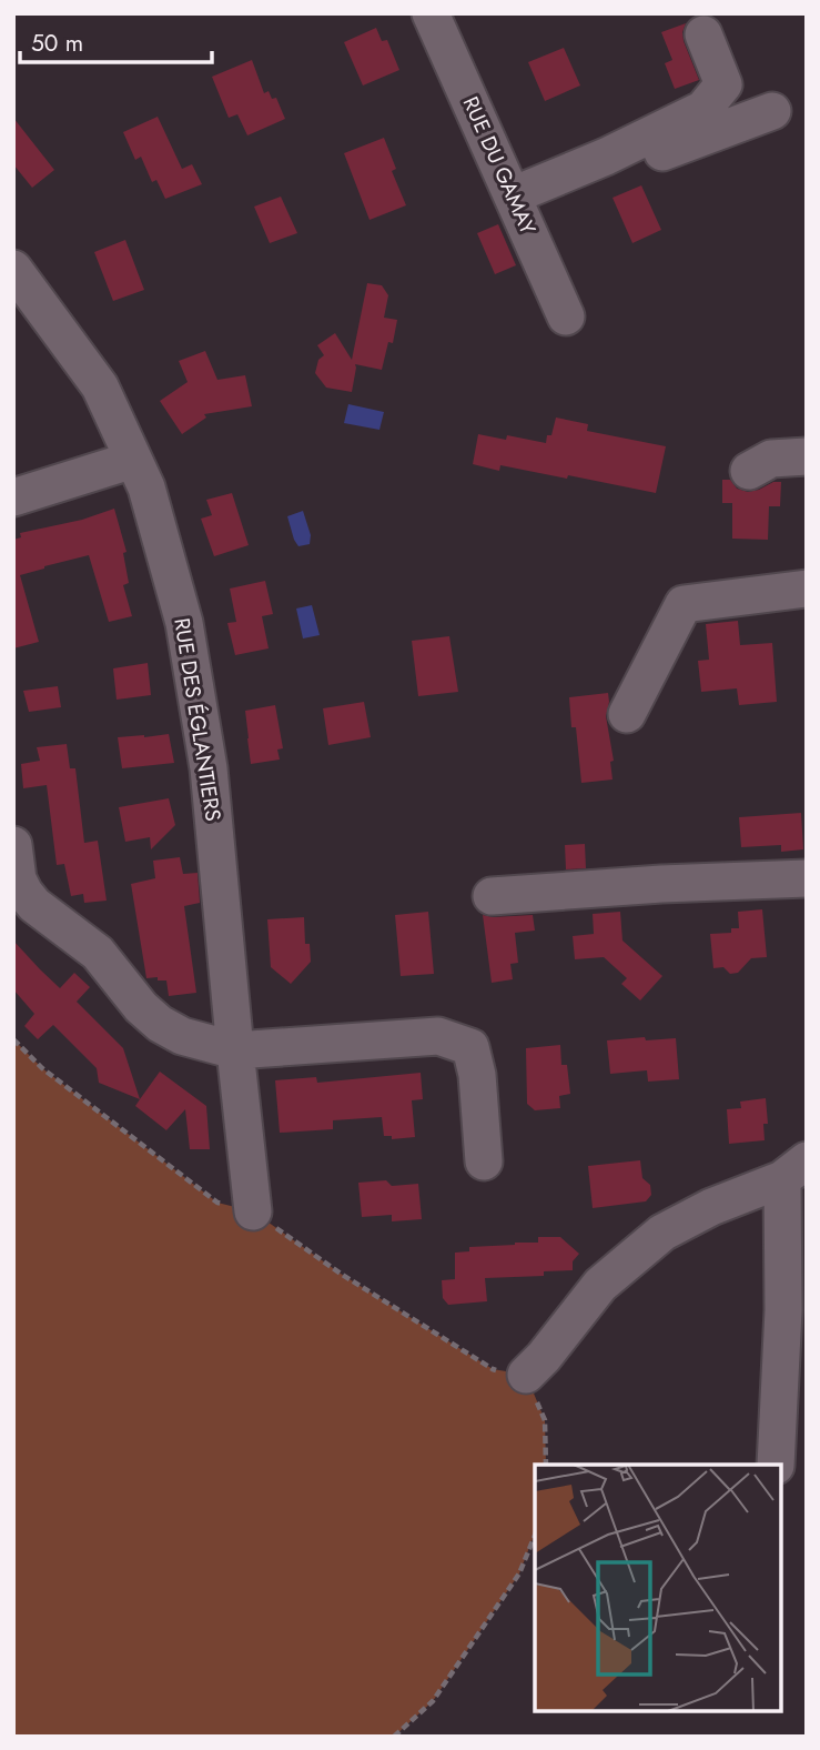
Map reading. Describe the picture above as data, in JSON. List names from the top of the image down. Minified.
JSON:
{"streets":{"street":["RUE DU GAMAY","RUE DES ÉGLANTIERS"]},"scale_bar":"50 m"}
